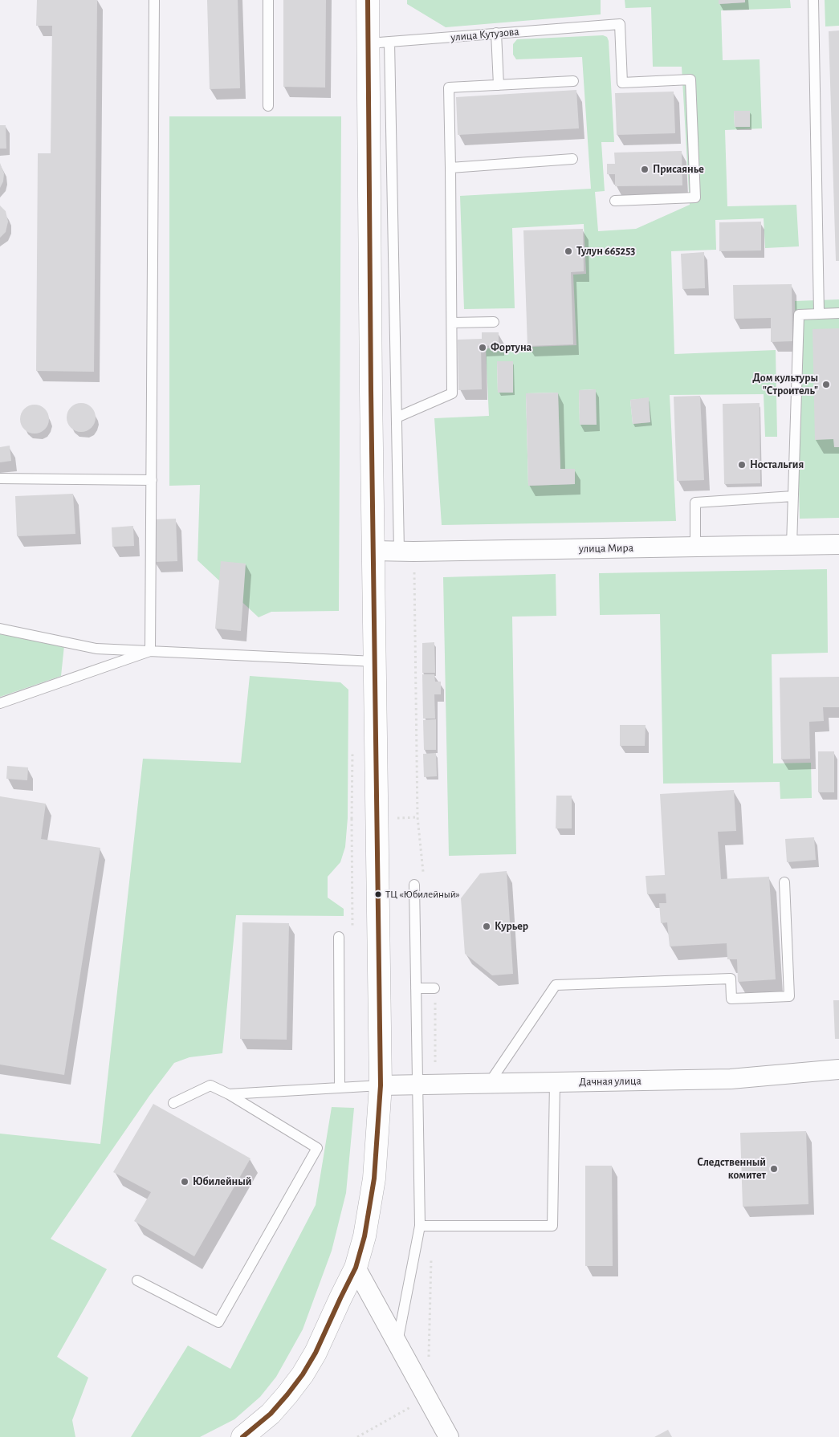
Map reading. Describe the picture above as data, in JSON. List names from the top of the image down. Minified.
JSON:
{"streets":{"street":["улица Мира","Дачная улица"],"lane":["улица Кутузова"]},"places":["Присаянье","Тулун 665253","Фортуна","Дом культуры \"Строитель\"","Ностальгия","ТЦ «Юбилейный»","Курьер","Следственный комитет","Юбилейный"]}
